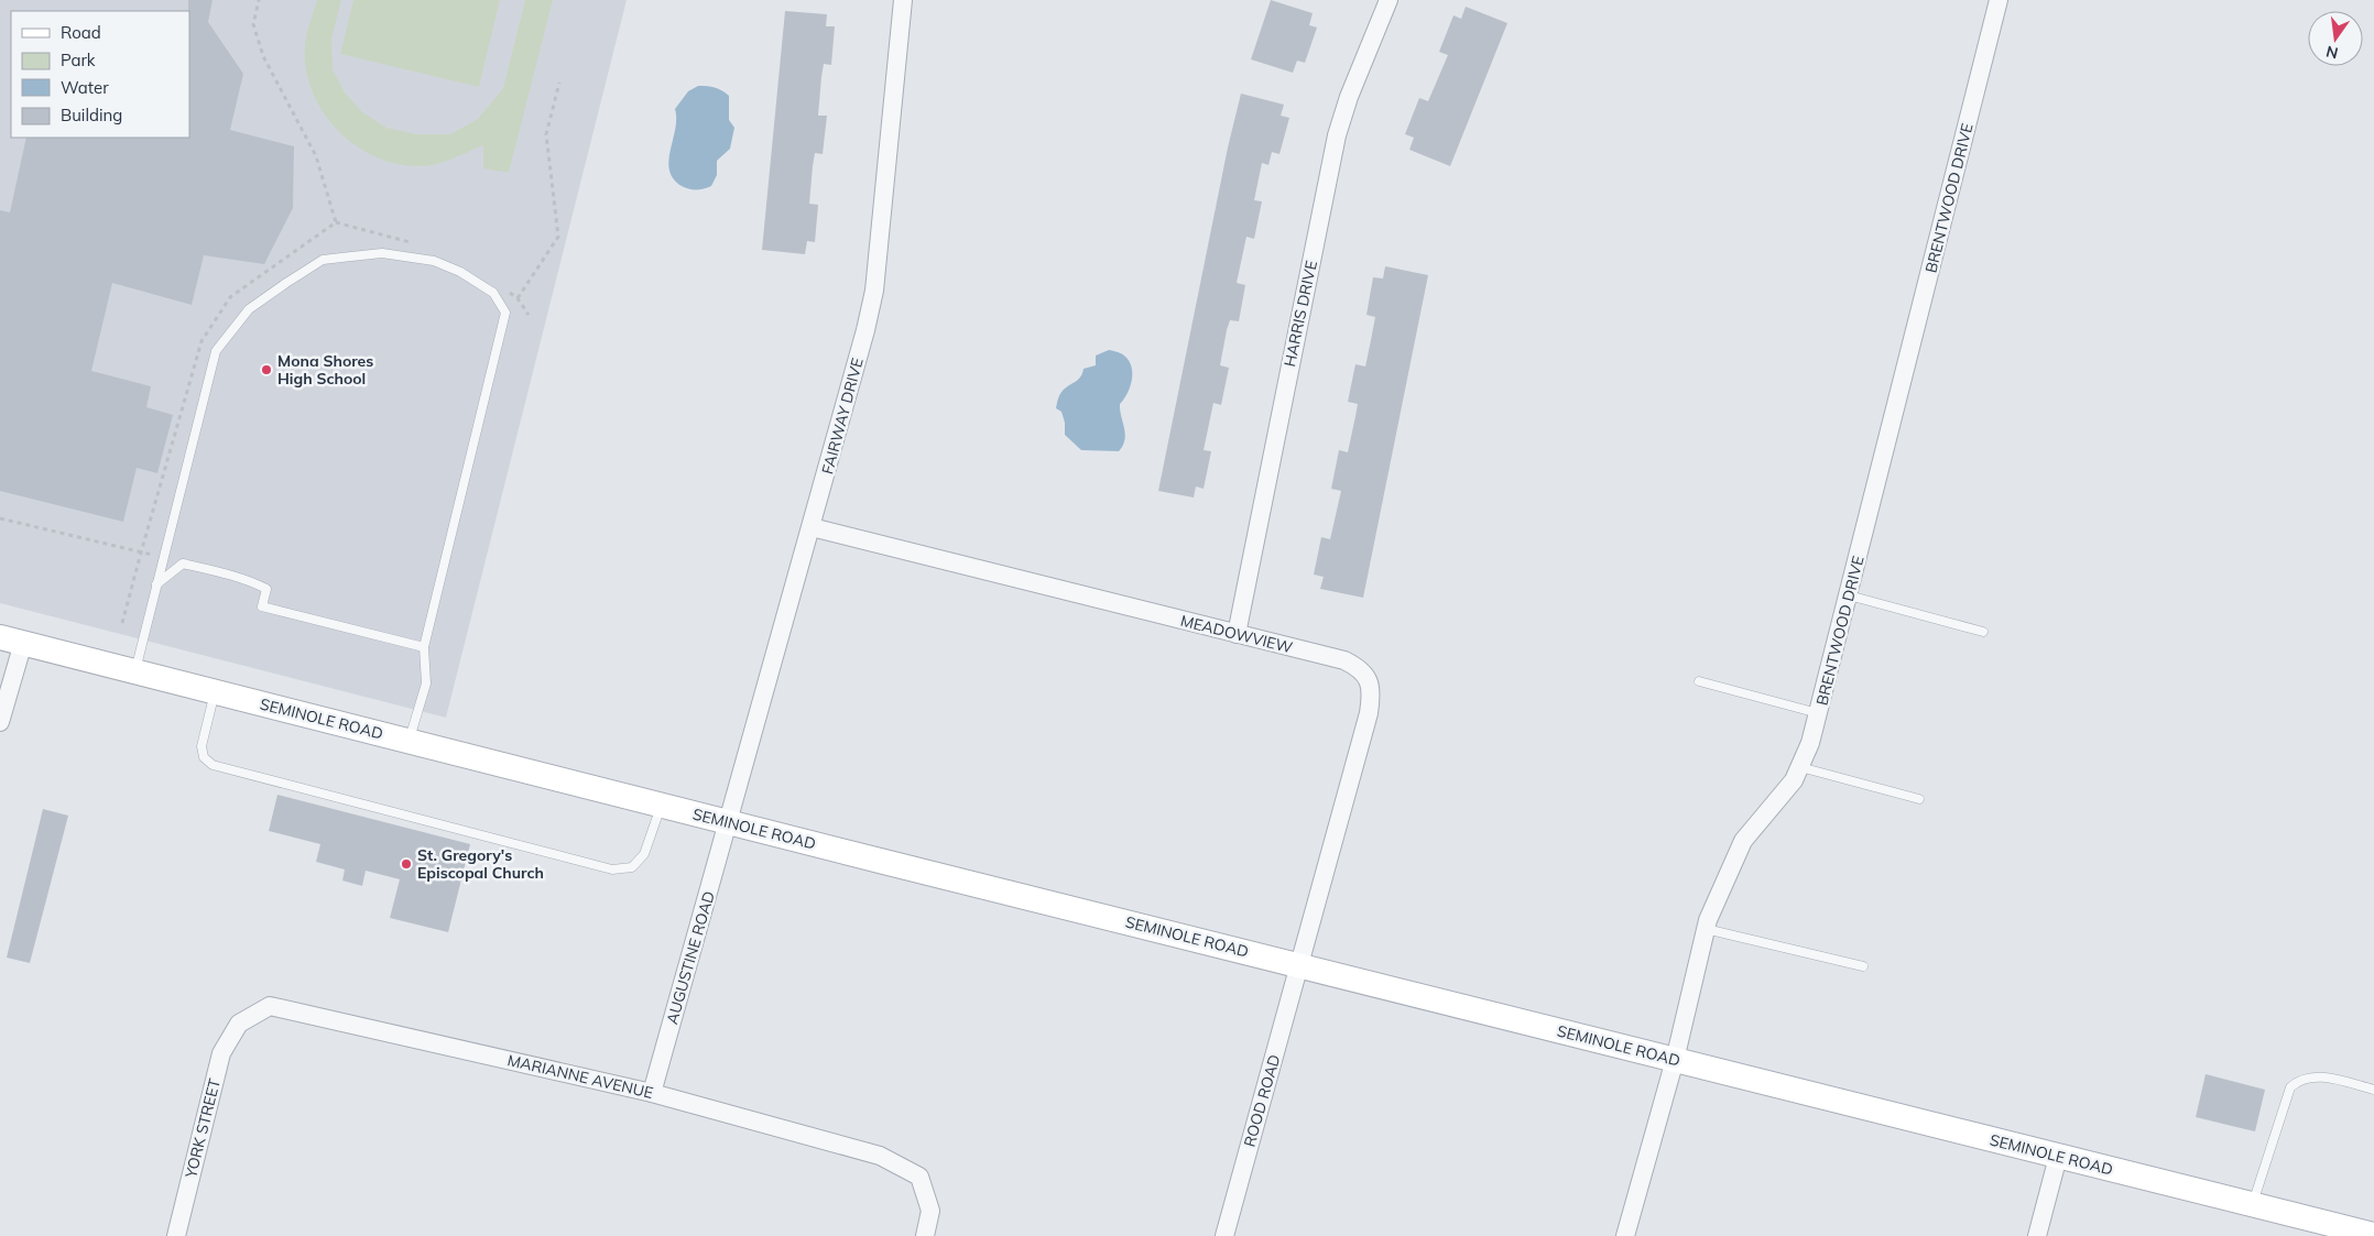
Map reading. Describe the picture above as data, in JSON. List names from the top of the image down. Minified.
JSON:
{"streets":{"street":["BRENTWOOD DRIVE","HARRIS DRIVE","FAIRWAY DRIVE","MEADOWVIEW","SEMINOLE ROAD","AUGUSTINE ROAD","MARIANNE AVENUE","ROOD ROAD","YORK STREET"]},"crossings":[["BRENTWOOD DRIVE","SEMINOLE ROAD"],["HARRIS DRIVE","MEADOWVIEW"],["FAIRWAY DRIVE","MEADOWVIEW"],["FAIRWAY DRIVE","SEMINOLE ROAD"],["FAIRWAY DRIVE","AUGUSTINE ROAD"],["MEADOWVIEW","SEMINOLE ROAD"],["MEADOWVIEW","ROOD ROAD"],["SEMINOLE ROAD","AUGUSTINE ROAD"],["SEMINOLE ROAD","ROOD ROAD"],["AUGUSTINE ROAD","MARIANNE AVENUE"],["MARIANNE AVENUE","YORK STREET"]],"places":["Mona Shores High School","St. Gregory's Episcopal Church"],"legend":["Road","Park","Water","Building"],"north":"bottom"}
